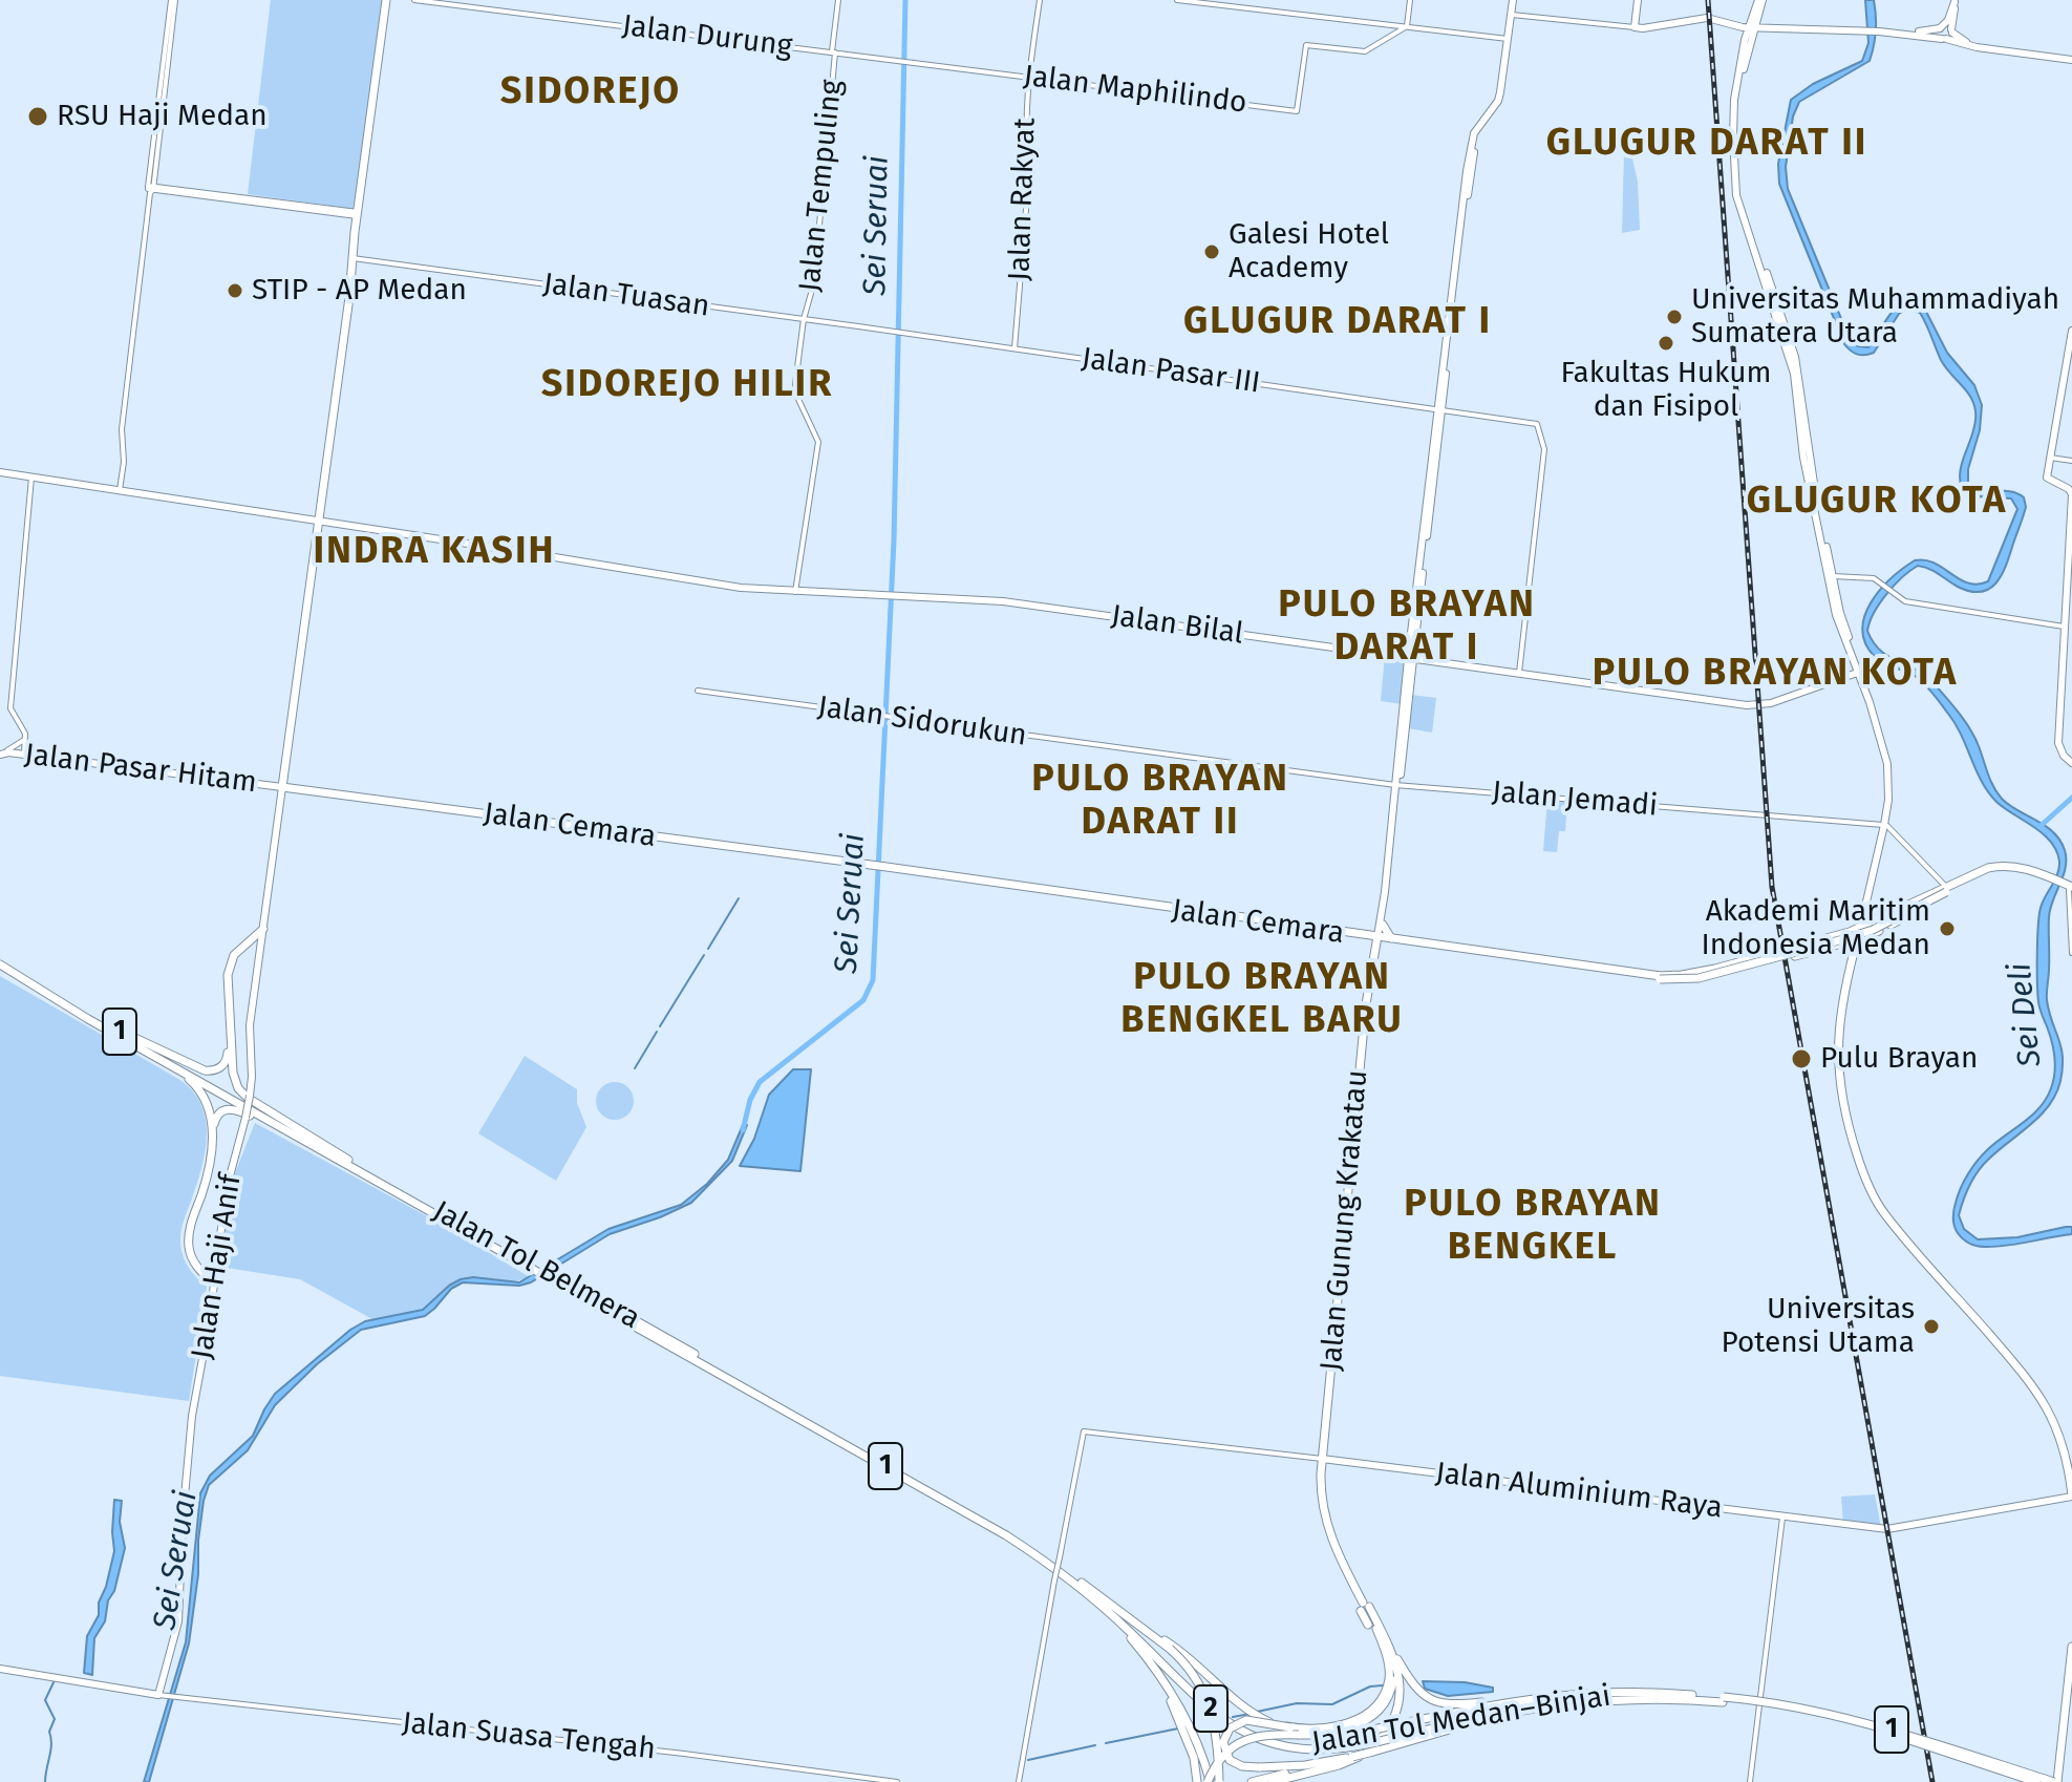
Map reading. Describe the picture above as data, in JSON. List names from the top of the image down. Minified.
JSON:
{"streets":{"highway":["Jalan Cemara","1","Jalan Gunung Krakatau","Jalan Tol Belmera","2","Jalan Tol Medan–Binjai"],"main road":["Jalan Bilal","Jalan Pasar Hitam","Jalan Haji Anif","Jalan Aluminium Raya"],"street":["Jalan Durung","Jalan Maphilindo","Jalan Tempuling","Jalan Rakyat","Jalan Tuasan","Jalan Pasar III","Jalan Sidorukun","Jalan Jemadi","Jalan Suasa Tengah"]},"crossings":[["Jalan Durung","Jalan Maphilindo"],["Jalan Durung","Jalan Tempuling"],["Jalan Maphilindo","Jalan Rakyat"],["Jalan Tempuling","Jalan Tuasan"],["Jalan Tempuling","Jalan Bilal"],["Jalan Rakyat","Jalan Pasar III"],["Jalan Tuasan","Jalan Pasar III"],["Jalan Pasar III","Jalan Bilal"],["Jalan Pasar III","Jalan Gunung Krakatau"],["Jalan Bilal","Jalan Gunung Krakatau"],["Jalan Sidorukun","Jalan Jemadi"],["Jalan Sidorukun","Jalan Gunung Krakatau"],["Jalan Pasar Hitam","Jalan Cemara"],["Jalan Pasar Hitam","Jalan Haji Anif"],["Jalan Jemadi","Jalan Gunung Krakatau"],["Jalan Cemara","Jalan Haji Anif"],["1","Jalan Tol Belmera"],["1","2"],["1","Jalan Tol Medan–Binjai"],["Jalan Gunung Krakatau","Jalan Aluminium Raya"],["Jalan Tol Belmera","Jalan Tol Medan–Binjai"],["Jalan Haji Anif","Jalan Suasa Tengah"]],"districts":["SIDOREJO","GLUGUR DARAT II","GLUGUR DARAT I","SIDOREJO HILIR","GLUGUR KOTA","INDRA KASIH","PULO BRAYAN DARAT I","PULO BRAYAN KOTA","PULO BRAYAN DARAT II","PULO BRAYAN BENGKEL BARU","PULO BRAYAN BENGKEL"],"water":["Sei Seruai","Sei Deli"],"places":["RSU Haji Medan","Galesi Hotel Academy","STIP - AP Medan","Universitas Muhammadiyah Sumatera Utara","Fakultas Hukum dan Fisipol","Akademi Maritim Indonesia Medan","Pulu Brayan","Universitas Potensi Utama"]}
